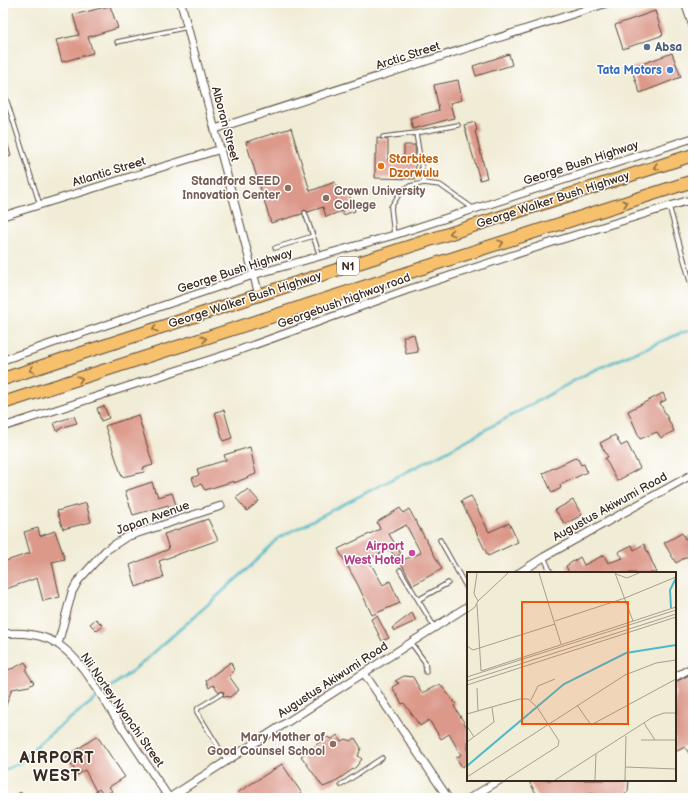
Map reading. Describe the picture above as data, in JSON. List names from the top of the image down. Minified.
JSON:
{"streets":{"highway":["George Walker Bush Highway","N1"],"street":["Arctic Street","Alboran Street","George Bush Highway","Atlantic Street","Georgebush highway road","Augustus Akiwumi Road","Japan Avenue","Nii Nortey Nyanchi Street"]},"crossings":[["Arctic Street","Alboran Street"],["Alboran Street","George Bush Highway"],["Alboran Street","Atlantic Street"],["Alboran Street","George Walker Bush Highway"],["Augustus Akiwumi Road","Nii Nortey Nyanchi Street"],["Japan Avenue","Nii Nortey Nyanchi Street"]],"districts":["AIRPORT WEST"],"places":["Absa","Tata Motors","Starbites Dzorwulu","Standford SEED Innovation Center","Crown University College","Airport West Hotel","Mary Mother of Good Counsel School"]}
